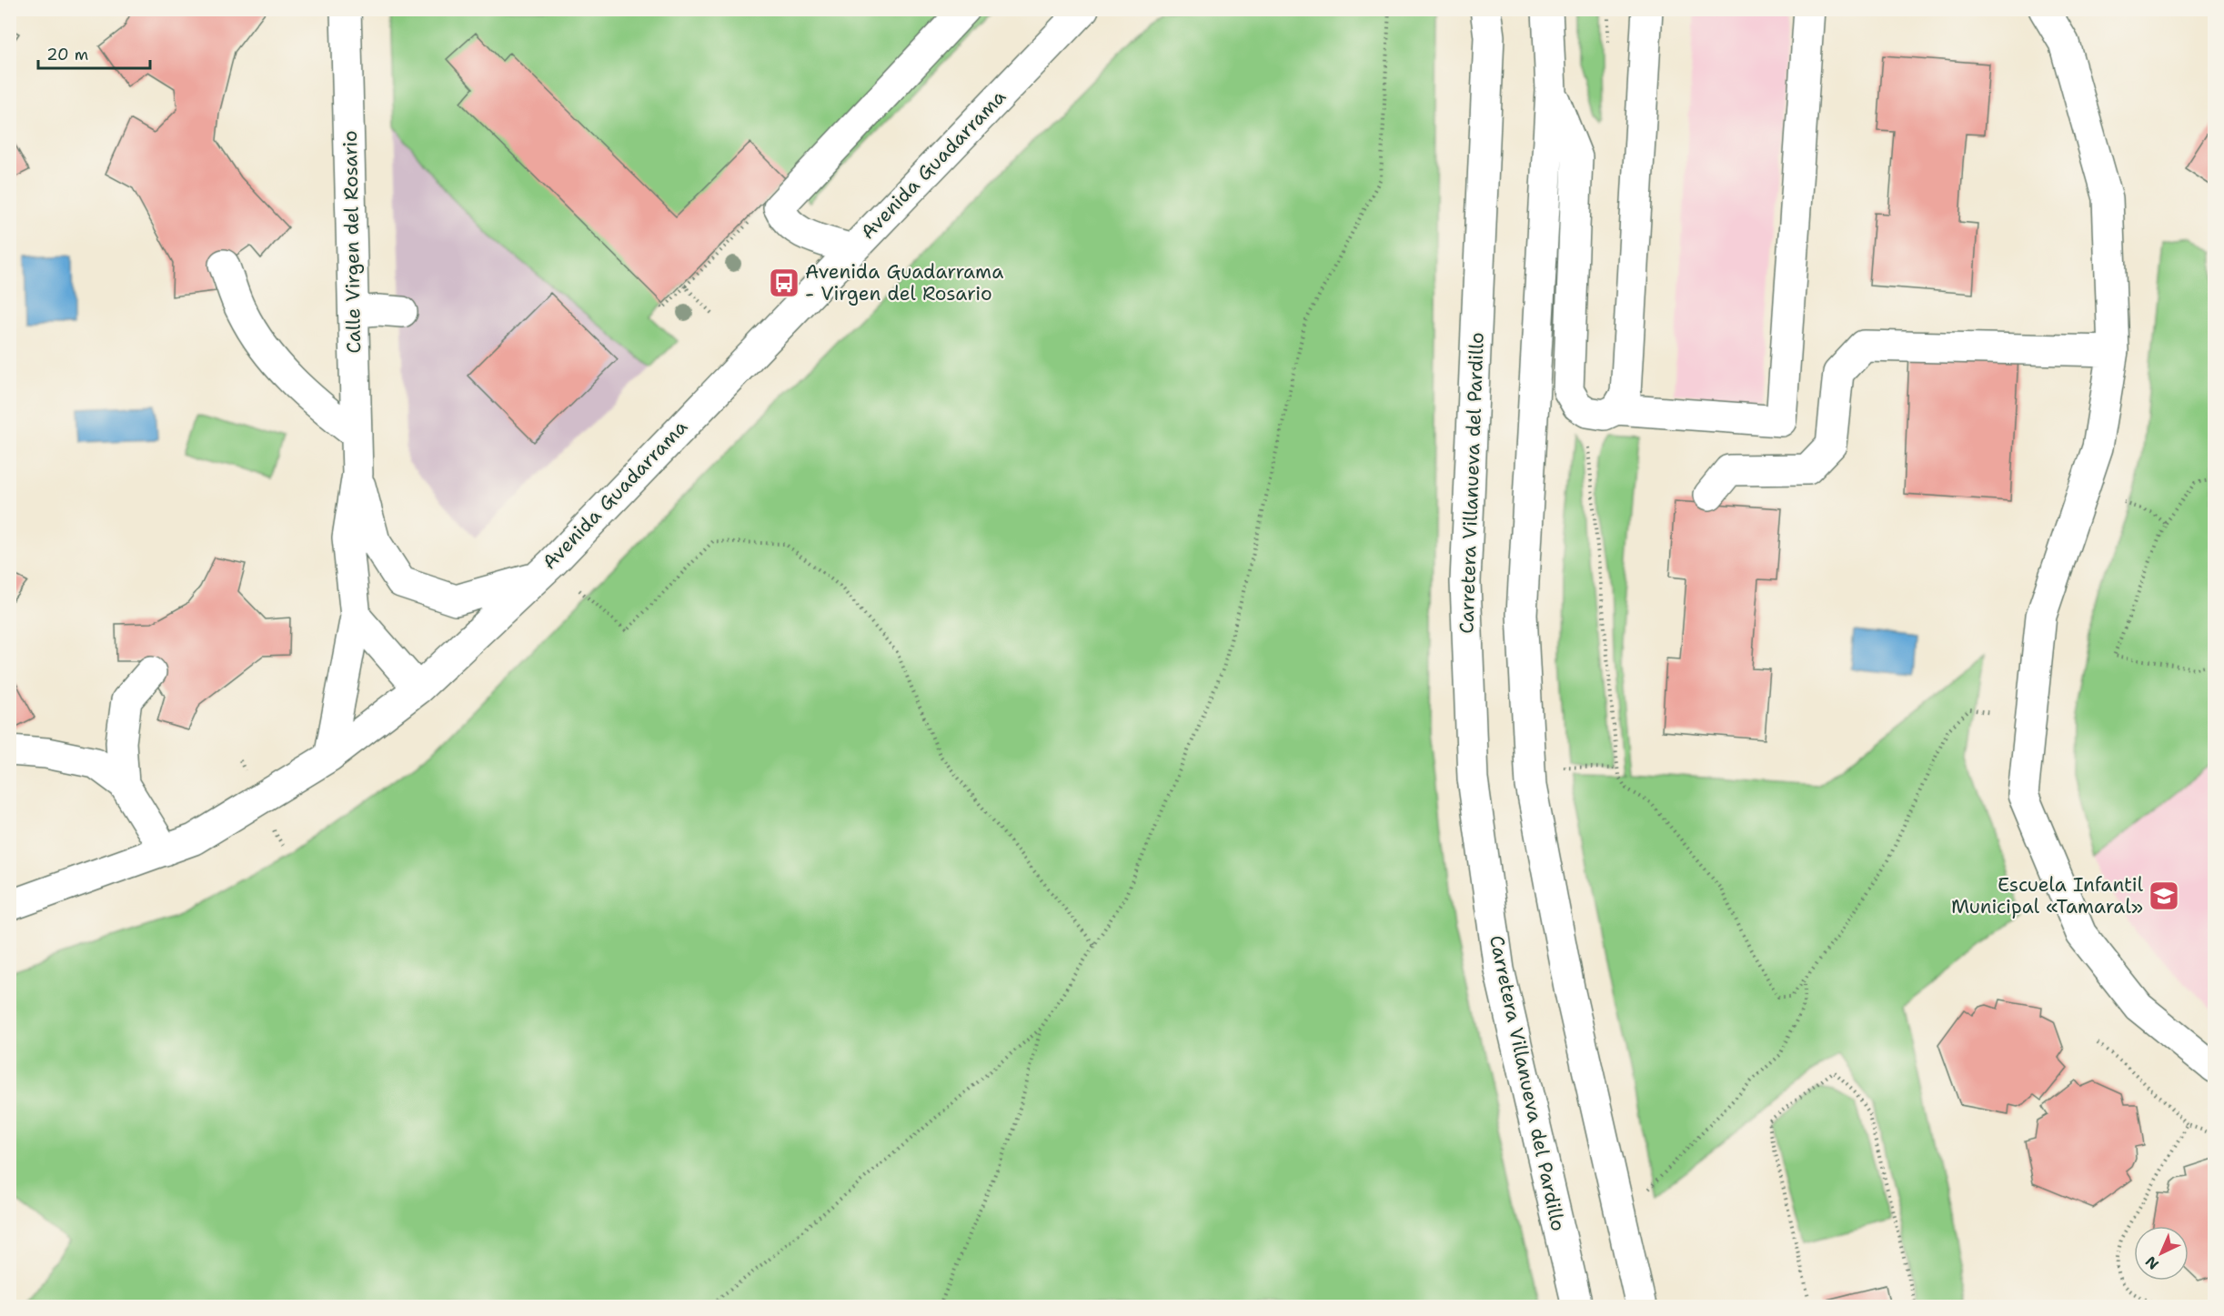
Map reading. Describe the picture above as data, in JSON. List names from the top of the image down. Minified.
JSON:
{"streets":{"street":["Avenida Guadarrama","Calle Virgen del Rosario","Carretera Villanueva del Pardillo"]},"crossings":[["Avenida Guadarrama","Calle Virgen del Rosario"]],"places":{"bus stop":["Avenida Guadarrama - Virgen del Rosario"],"school or university":["Escuela Infantil Municipal «Tamaral»"]},"scale_bar":"20 m","north":"bottom left"}
